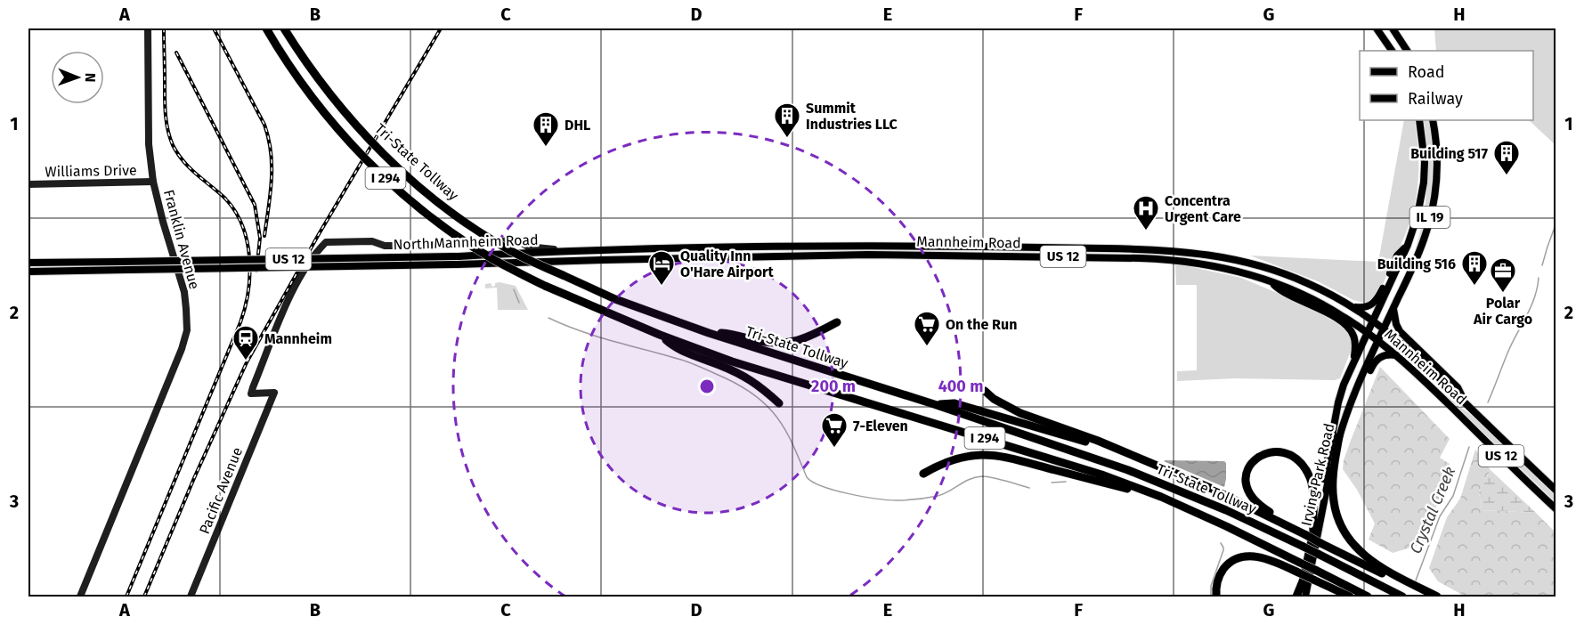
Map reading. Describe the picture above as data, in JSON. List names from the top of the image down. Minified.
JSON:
{"streets":{"highway":["Tri-State Tollway","I 294"],"main road":["Williams Drive","IL 19","Franklin Avenue","North Mannheim Road","Mannheim Road","US 12","Irving Park Road","Pacific Avenue"]},"crossings":[["Tri-State Tollway","I 294"],["Williams Drive","Franklin Avenue"],["I 294","Irving Park Road"],["North Mannheim Road","Mannheim Road"],["Mannheim Road","Irving Park Road"]],"water":["Crystal Creek"],"places":{"building":["Summit Industries LLC","DHL","Building 517","Building 516"],"hospital":["Concentra Urgent Care"],"hotel":["Quality Inn O'Hare Airport"],"office":["Polar Air Cargo"],"supermarket":["On the Run","7-Eleven"],"station":["Mannheim"]},"legend":["Road","Railway"],"north":"right","grid":{"columns":["A","B","C","D","E","F","G","H"],"rows":["1","2","3"]},"rings":["200 m","400 m"]}
